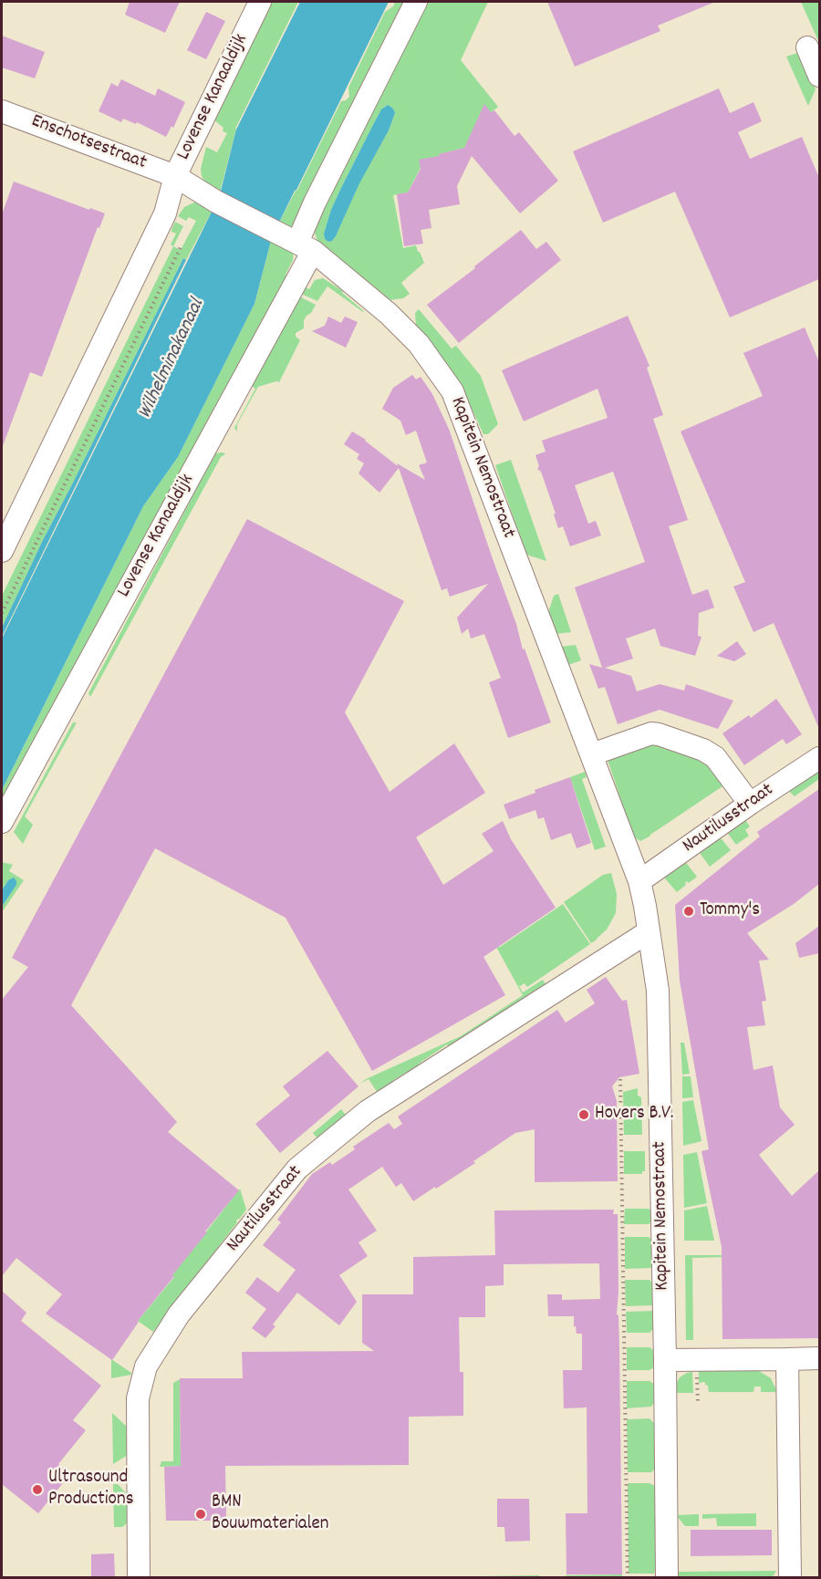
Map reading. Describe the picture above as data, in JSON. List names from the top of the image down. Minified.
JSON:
{"streets":{"street":["Lovense Kanaaldijk","Enschotsestraat","Kapitein Nemostraat","Nautilusstraat"]},"crossings":[["Lovense Kanaaldijk","Enschotsestraat"],["Lovense Kanaaldijk","Kapitein Nemostraat"],["Enschotsestraat","Kapitein Nemostraat"],["Kapitein Nemostraat","Nautilusstraat"]],"water":["Wilhelminakanaal"],"places":["Tommy's","Hovers B.V.","Ultrasound Productions","BMN Bouwmaterialen"]}
